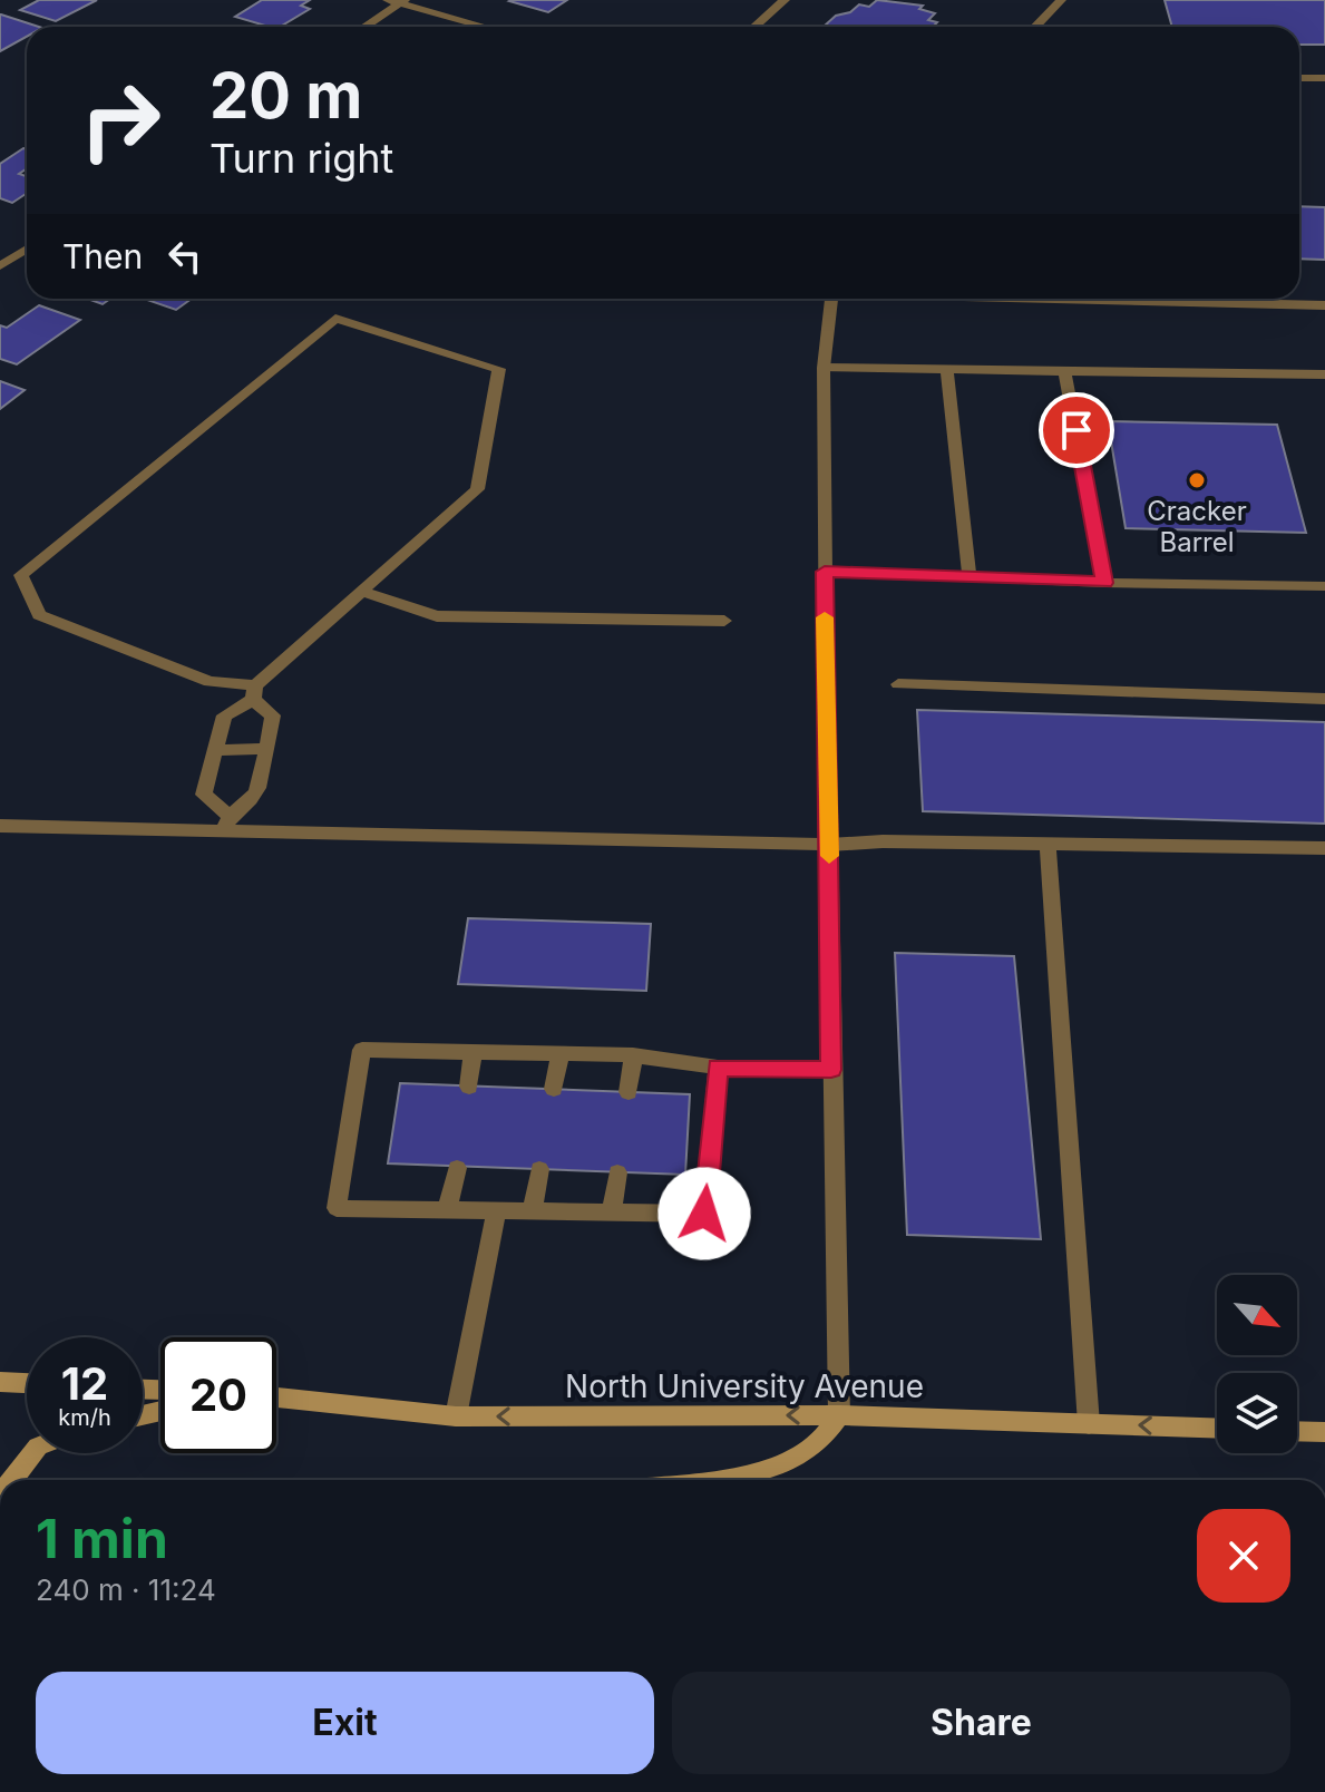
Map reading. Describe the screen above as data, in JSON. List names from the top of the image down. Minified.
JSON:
{"streets":{"main road":["North University Avenue"]},"one_way":["North University Avenue"],"places":["Cracker Barrel"],"north":"bottom right","page":{"turn":["20 m","Turn right"],"then":"Then","speed":"12 km/h","limit":"20","heading":["1 min","240 m · 11:24"],"buttons":["Exit","Share"]}}
